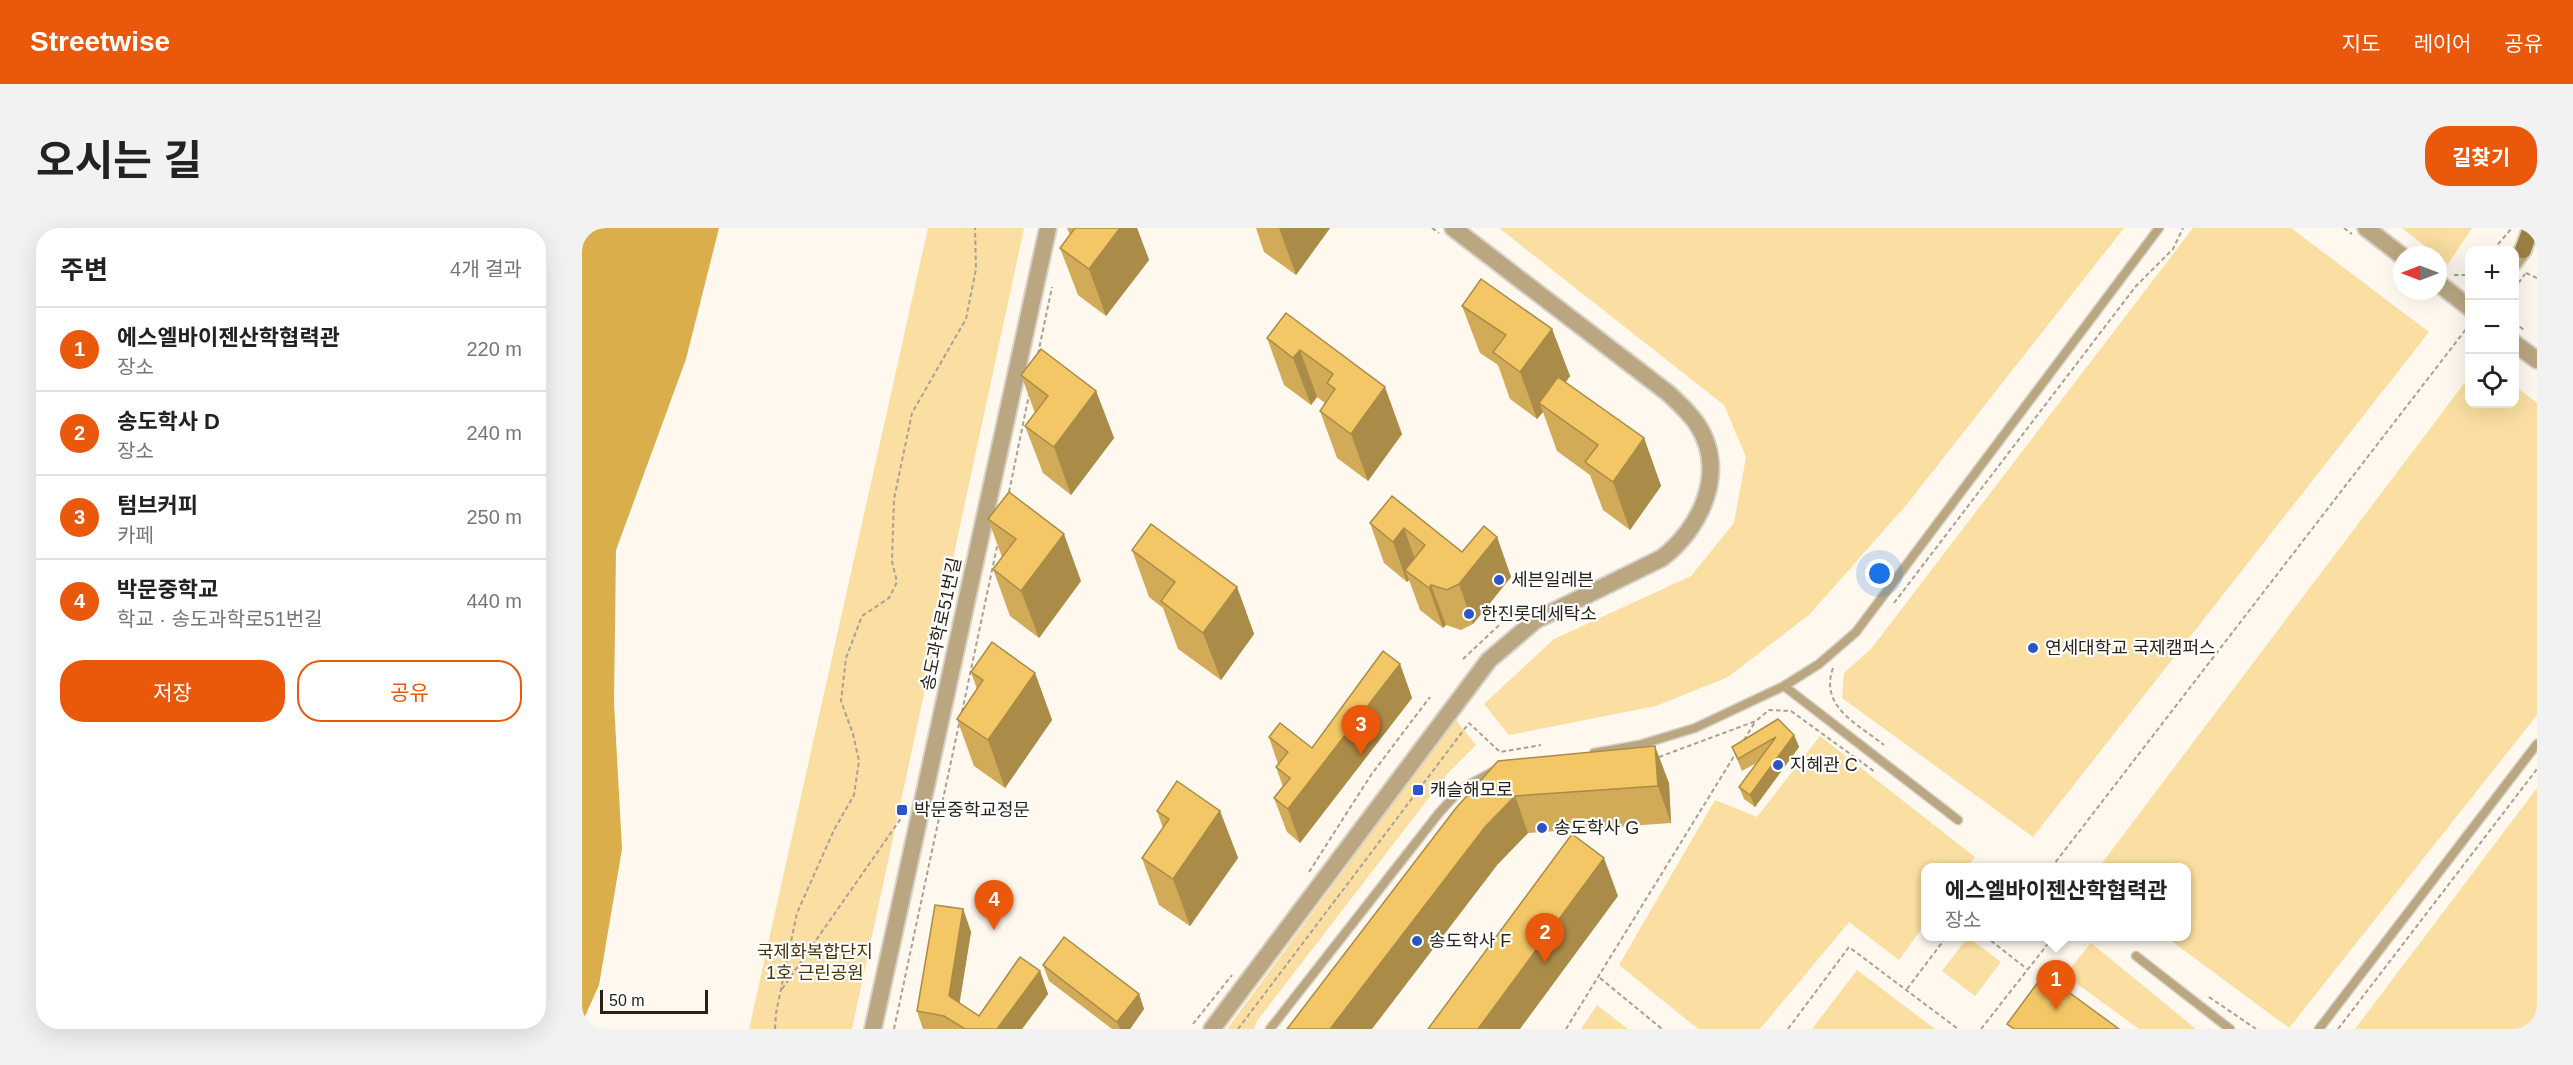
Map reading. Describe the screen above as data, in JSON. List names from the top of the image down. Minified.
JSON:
{"streets":{"street":["송도과학로51번길"]},"parks":["국제화복합단지 1호 근린공원"],"places":{"other":["세븐일레븐","한진롯데세탁소","연세대학교 국제캠퍼스","지혜관 C","송도학사 G","송도학사 F"],"transit":["캐슬해모로","박문중학교정문"]},"scale_bar":"50 m","north":"left","page":{"header":"Streetwise","nav":["지도","레이어","공유"],"title":"오시는 길","buttons":["길찾기",["저장","공유"]],"heading":["주변","4개 결과"],"map_buttons":["+","−"],"list":[{"mark":"1","name":"에스엘바이젠산학협력관","note":"장소","value":"220 m"},{"mark":"2","name":"송도학사 D","note":"장소","value":"240 m"},{"mark":"3","name":"텀브커피","note":"카페","value":"250 m"},{"mark":"4","name":"박문중학교","note":"학교 · 송도과학로51번길","value":"440 m"}],"pins":["3","4","2","1"],"popup":["에스엘바이젠산학협력관","장소"],"scale":"50 m"}}
